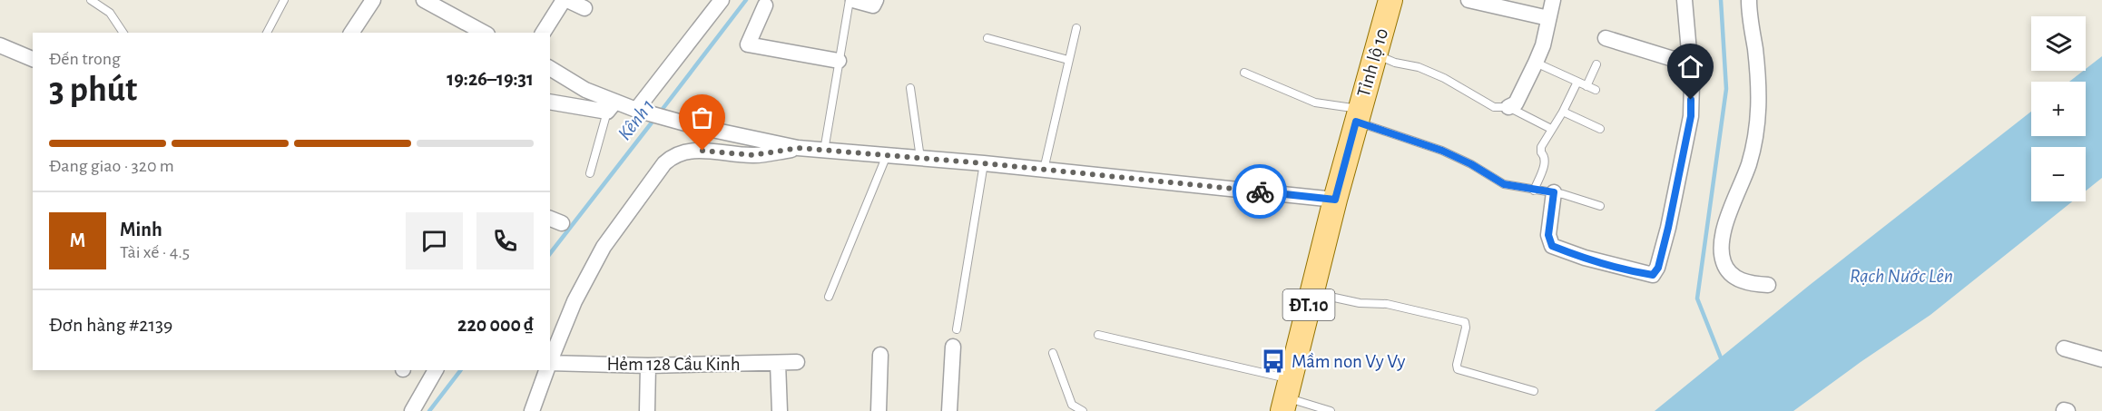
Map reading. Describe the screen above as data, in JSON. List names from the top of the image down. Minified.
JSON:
{"streets":{"main road":["Tỉnh lộ 10","ĐT.10"],"street":["Hẻm 128 Cầu Kinh"]},"water":["Kênh 1","Rạch Nước Lên"],"places":{"bus stop":["Mầm non Vy Vy"]},"page":{"map_buttons":["+","−"],"heading":["3 phút","Đến trong","19:26–19:31"],"panel":["Minh","Tài xế · 4.5","Đơn hàng #2139","220 000 ₫"],"bar":"Đang giao · 320 m","round":"M"}}
